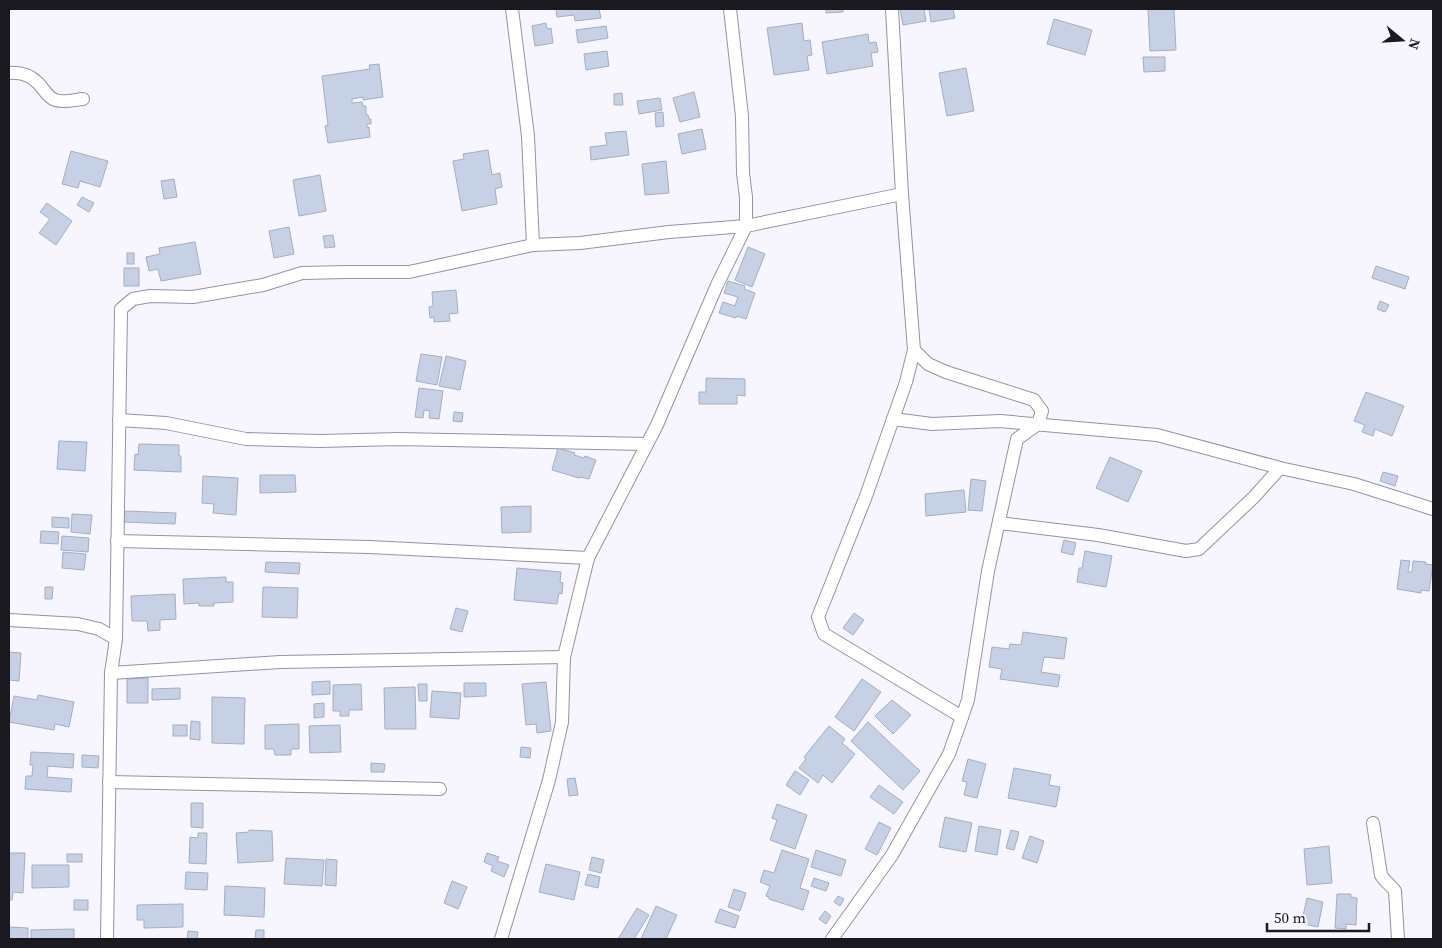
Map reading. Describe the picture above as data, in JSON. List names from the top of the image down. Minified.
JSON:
{"scale_bar":"50 m","north":"right"}
